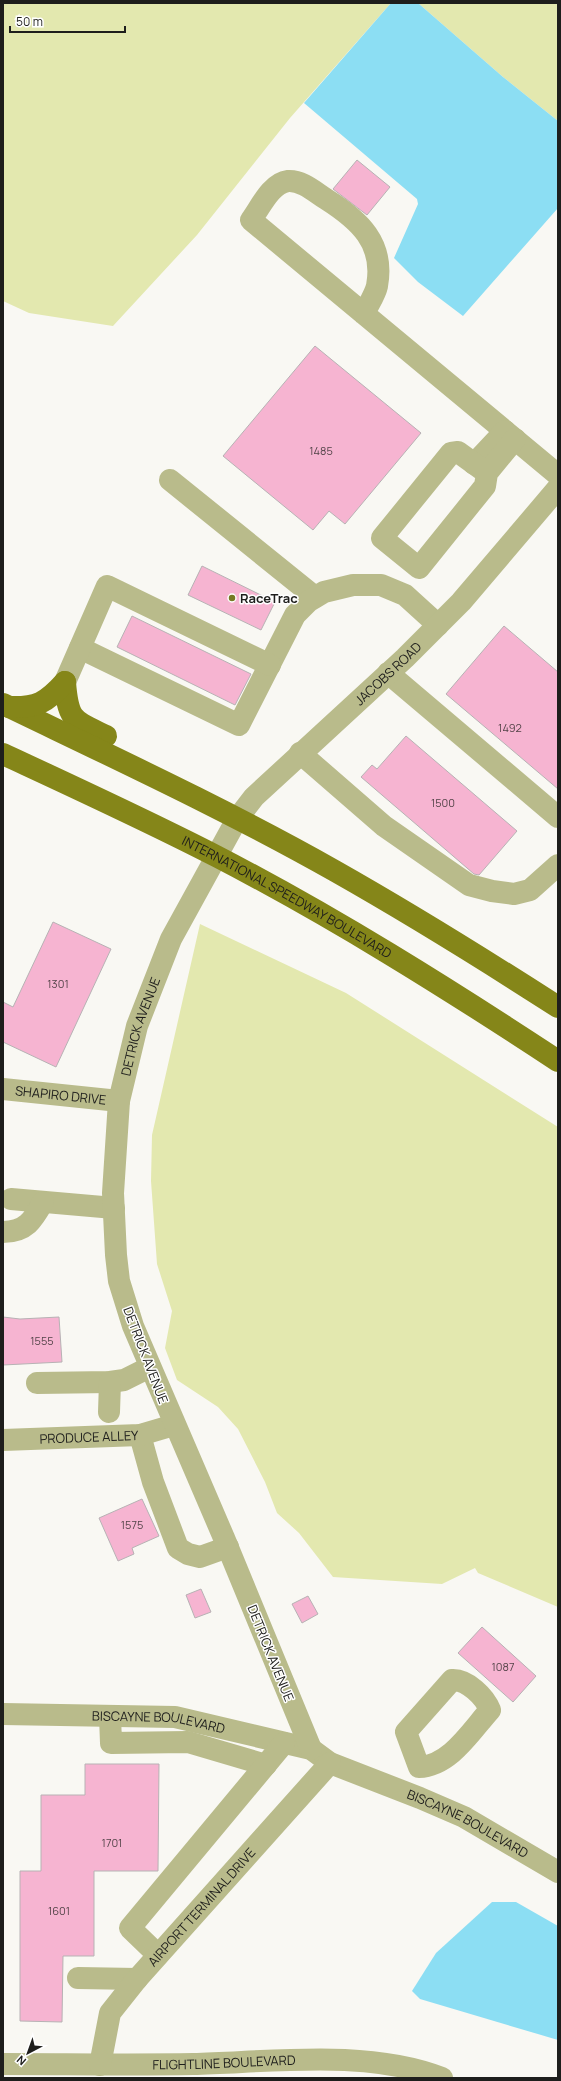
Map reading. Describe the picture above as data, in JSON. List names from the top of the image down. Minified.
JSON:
{"streets":{"main road":["INTERNATIONAL SPEEDWAY BOULEVARD"],"street":["JACOBS ROAD","DETRICK AVENUE","SHAPIRO DRIVE","PRODUCE ALLEY","BISCAYNE BOULEVARD","AIRPORT TERMINAL DRIVE","FLIGHTLINE BOULEVARD"]},"crossings":[["JACOBS ROAD","INTERNATIONAL SPEEDWAY BOULEVARD"],["JACOBS ROAD","DETRICK AVENUE"],["INTERNATIONAL SPEEDWAY BOULEVARD","DETRICK AVENUE"],["DETRICK AVENUE","SHAPIRO DRIVE"],["DETRICK AVENUE","PRODUCE ALLEY"],["DETRICK AVENUE","BISCAYNE BOULEVARD"],["BISCAYNE BOULEVARD","AIRPORT TERMINAL DRIVE"],["AIRPORT TERMINAL DRIVE","FLIGHTLINE BOULEVARD"]],"places":["RaceTrac"],"house_numbers":["1485","1492","1500","1301","1555","1575","1087","1701","1601"],"scale_bar":"50 m","north":"bottom left"}
